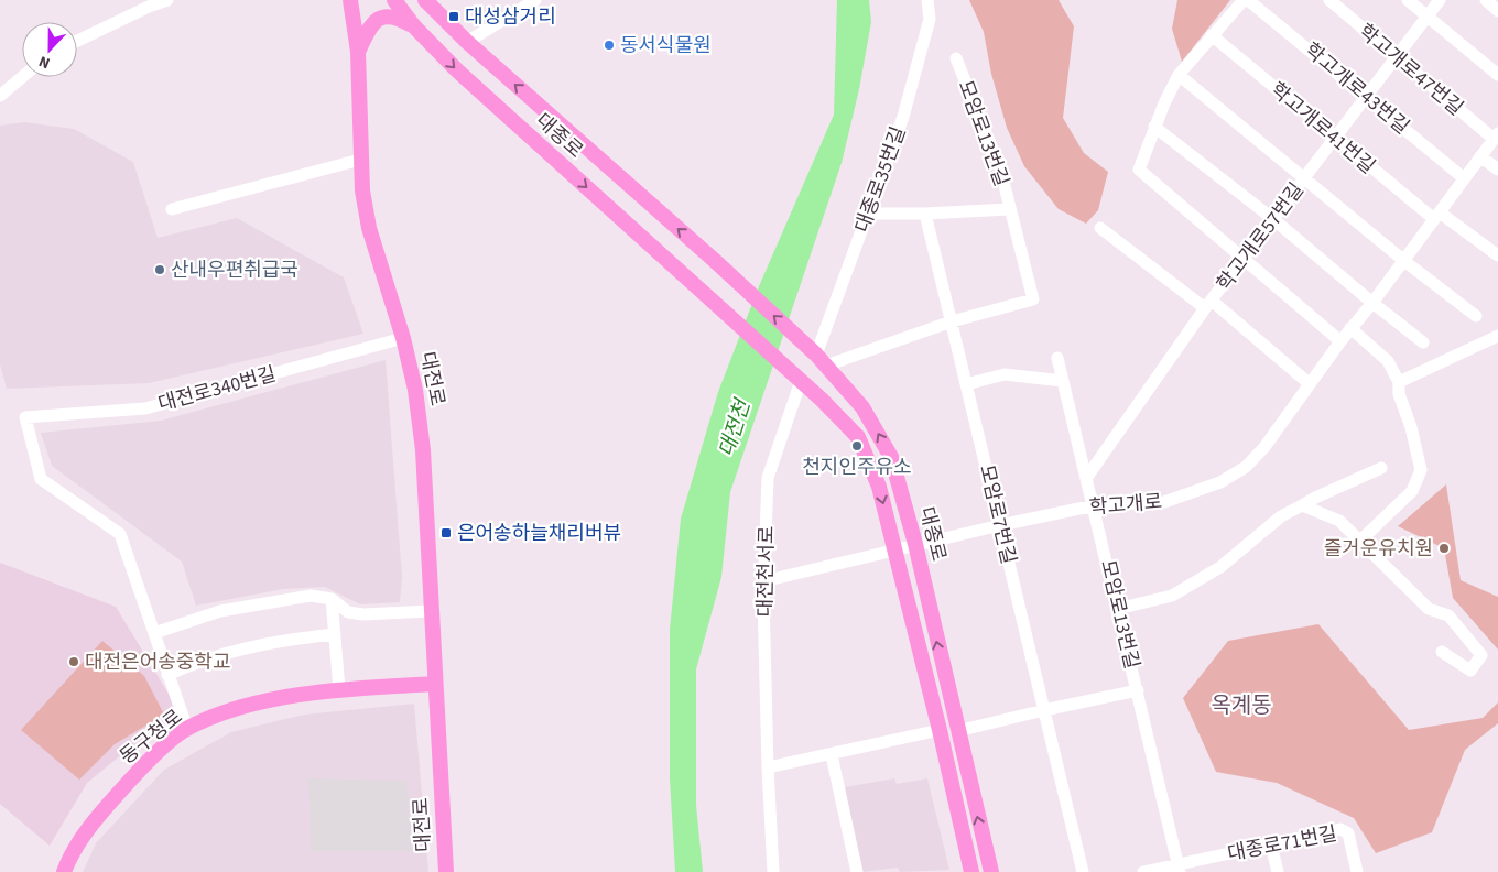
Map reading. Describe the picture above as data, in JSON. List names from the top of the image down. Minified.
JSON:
{"streets":{"main road":["대종로","대전로","동구청로"],"street":["학고개로47번길","학고개로43번길","학고개로41번길","모암로13번길","대종로35번길","학고개로57번길","대전로340번길","학고개로","모암로7번길","대전천서로","대종로71번길"]},"crossings":[["학고개로47번길","학고개로57번길"],["학고개로47번길","학고개로"],["학고개로43번길","학고개로57번길"],["학고개로43번길","학고개로"],["학고개로41번길","학고개로57번길"],["학고개로41번길","학고개로"],["모암로13번길","학고개로57번길"],["모암로13번길","학고개로"],["모암로13번길","모암로7번길"],["모암로13번길","대종로71번길"],["대종로","대종로35번길"],["대종로","학고개로"],["대종로","대전천서로"],["대전로","대전로340번길"],["대전로","동구청로"],["학고개로","모암로7번길"]],"districts":["옥계동"],"water":["대전천"],"places":{"transit":["대성삼거리","은어송하늘채리버뷰"],"other":["동서식물원","산내우편취급국","천지인주유소","즐거운유치원","대전은어송중학교"]},"north":"bottom"}
